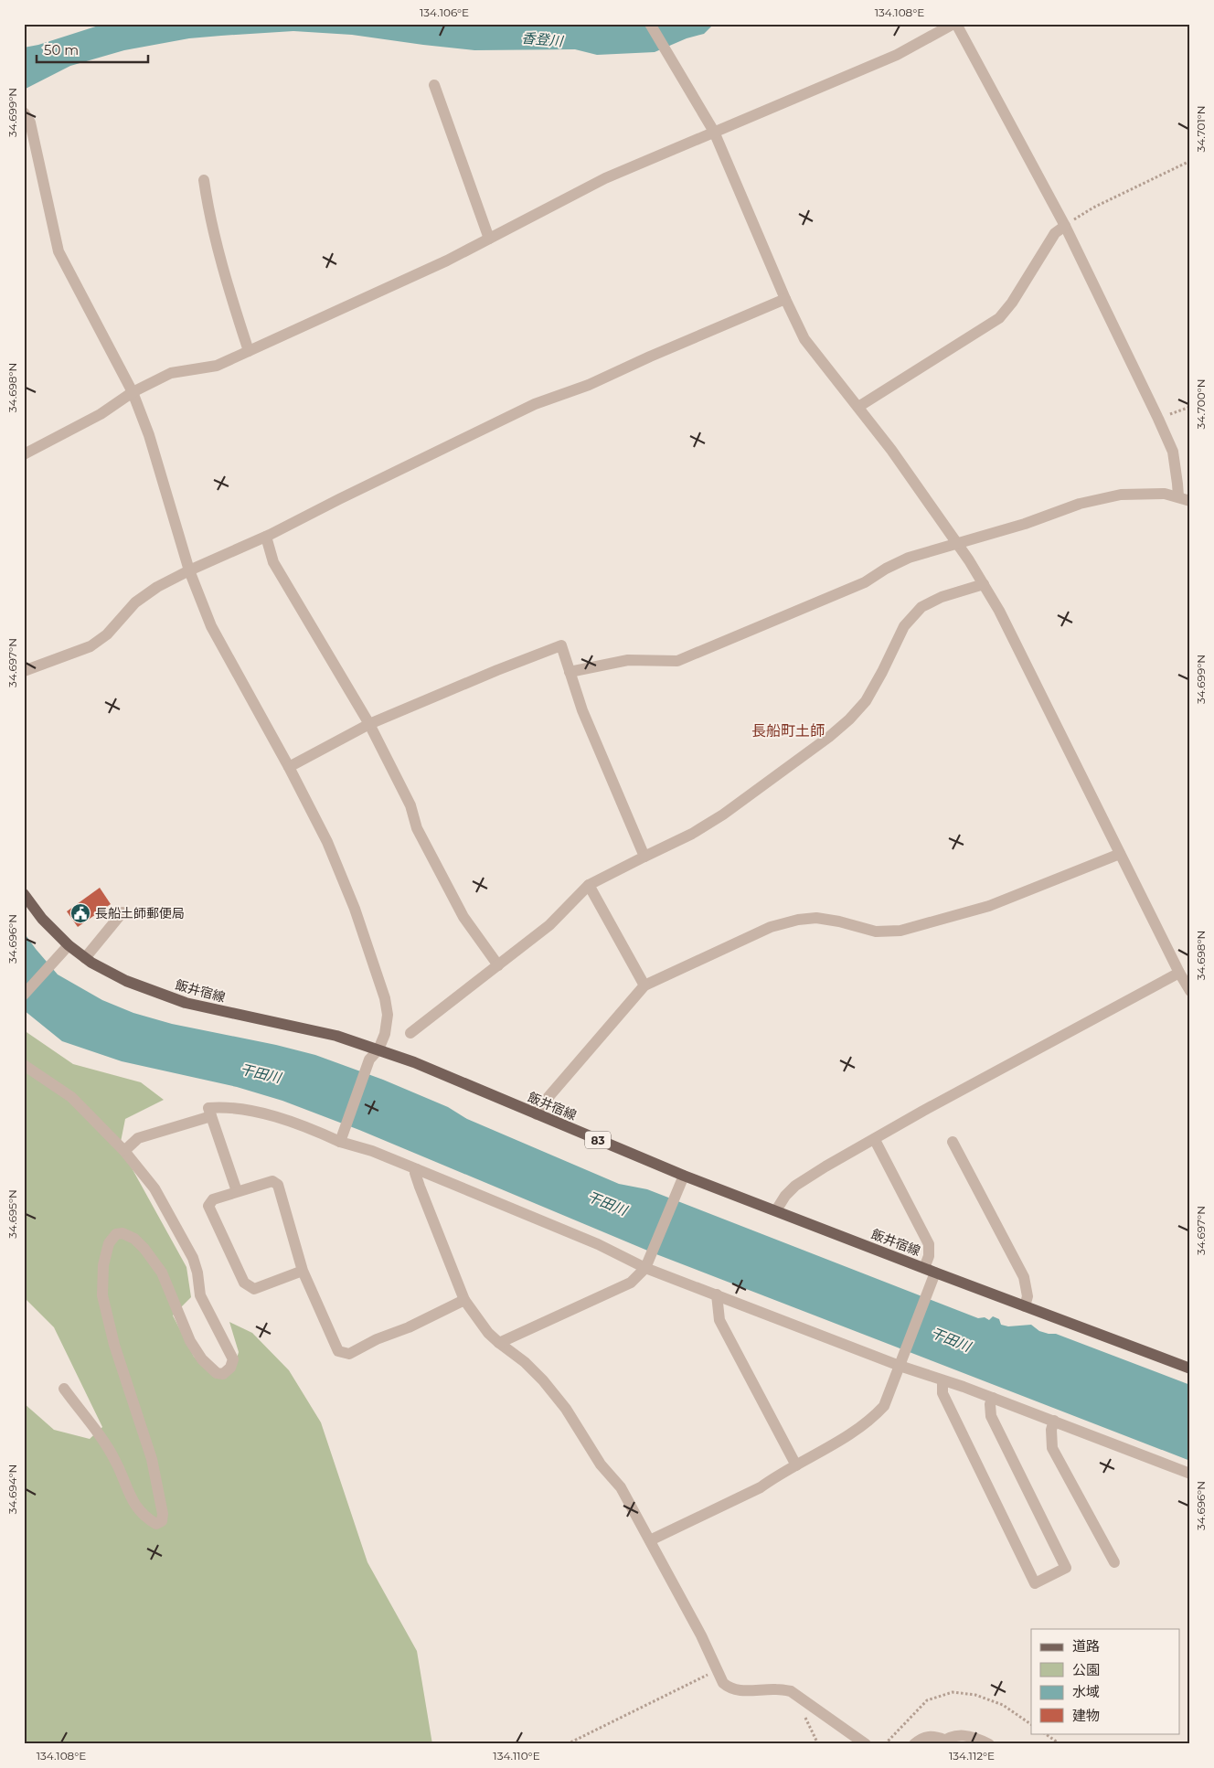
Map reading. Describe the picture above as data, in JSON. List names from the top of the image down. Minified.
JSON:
{"streets":{"main road":["飯井宿線","83"]},"districts":["長船町土師"],"water":["香登川","干田川"],"places":{"public building":["長船土師郵便局"]},"legend":["道路","公園","水域","建物"],"scale_bar":"50 m","coordinates":["134.106°E","134.108°E","34.699°N","34.701°N","34.698°N","34.700°N","34.697°N","34.696°N","34.695°N","34.694°N","134.110°E","134.112°E"]}
